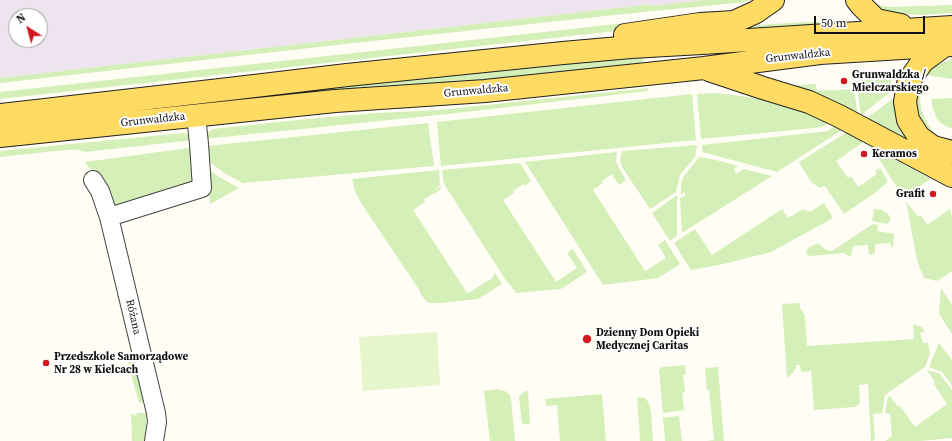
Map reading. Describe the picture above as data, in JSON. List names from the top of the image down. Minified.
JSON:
{"streets":{"main road":["Grunwaldzka"],"street":["Różana"]},"places":["Grunwaldzka / Mielczarskiego","Keramos","Grafit","Dzienny Dom Opieki Medycznej Caritas","Przedszkole Samorządowe Nr 28 w Kielcach"],"scale_bar":"50 m","north":"top left"}
